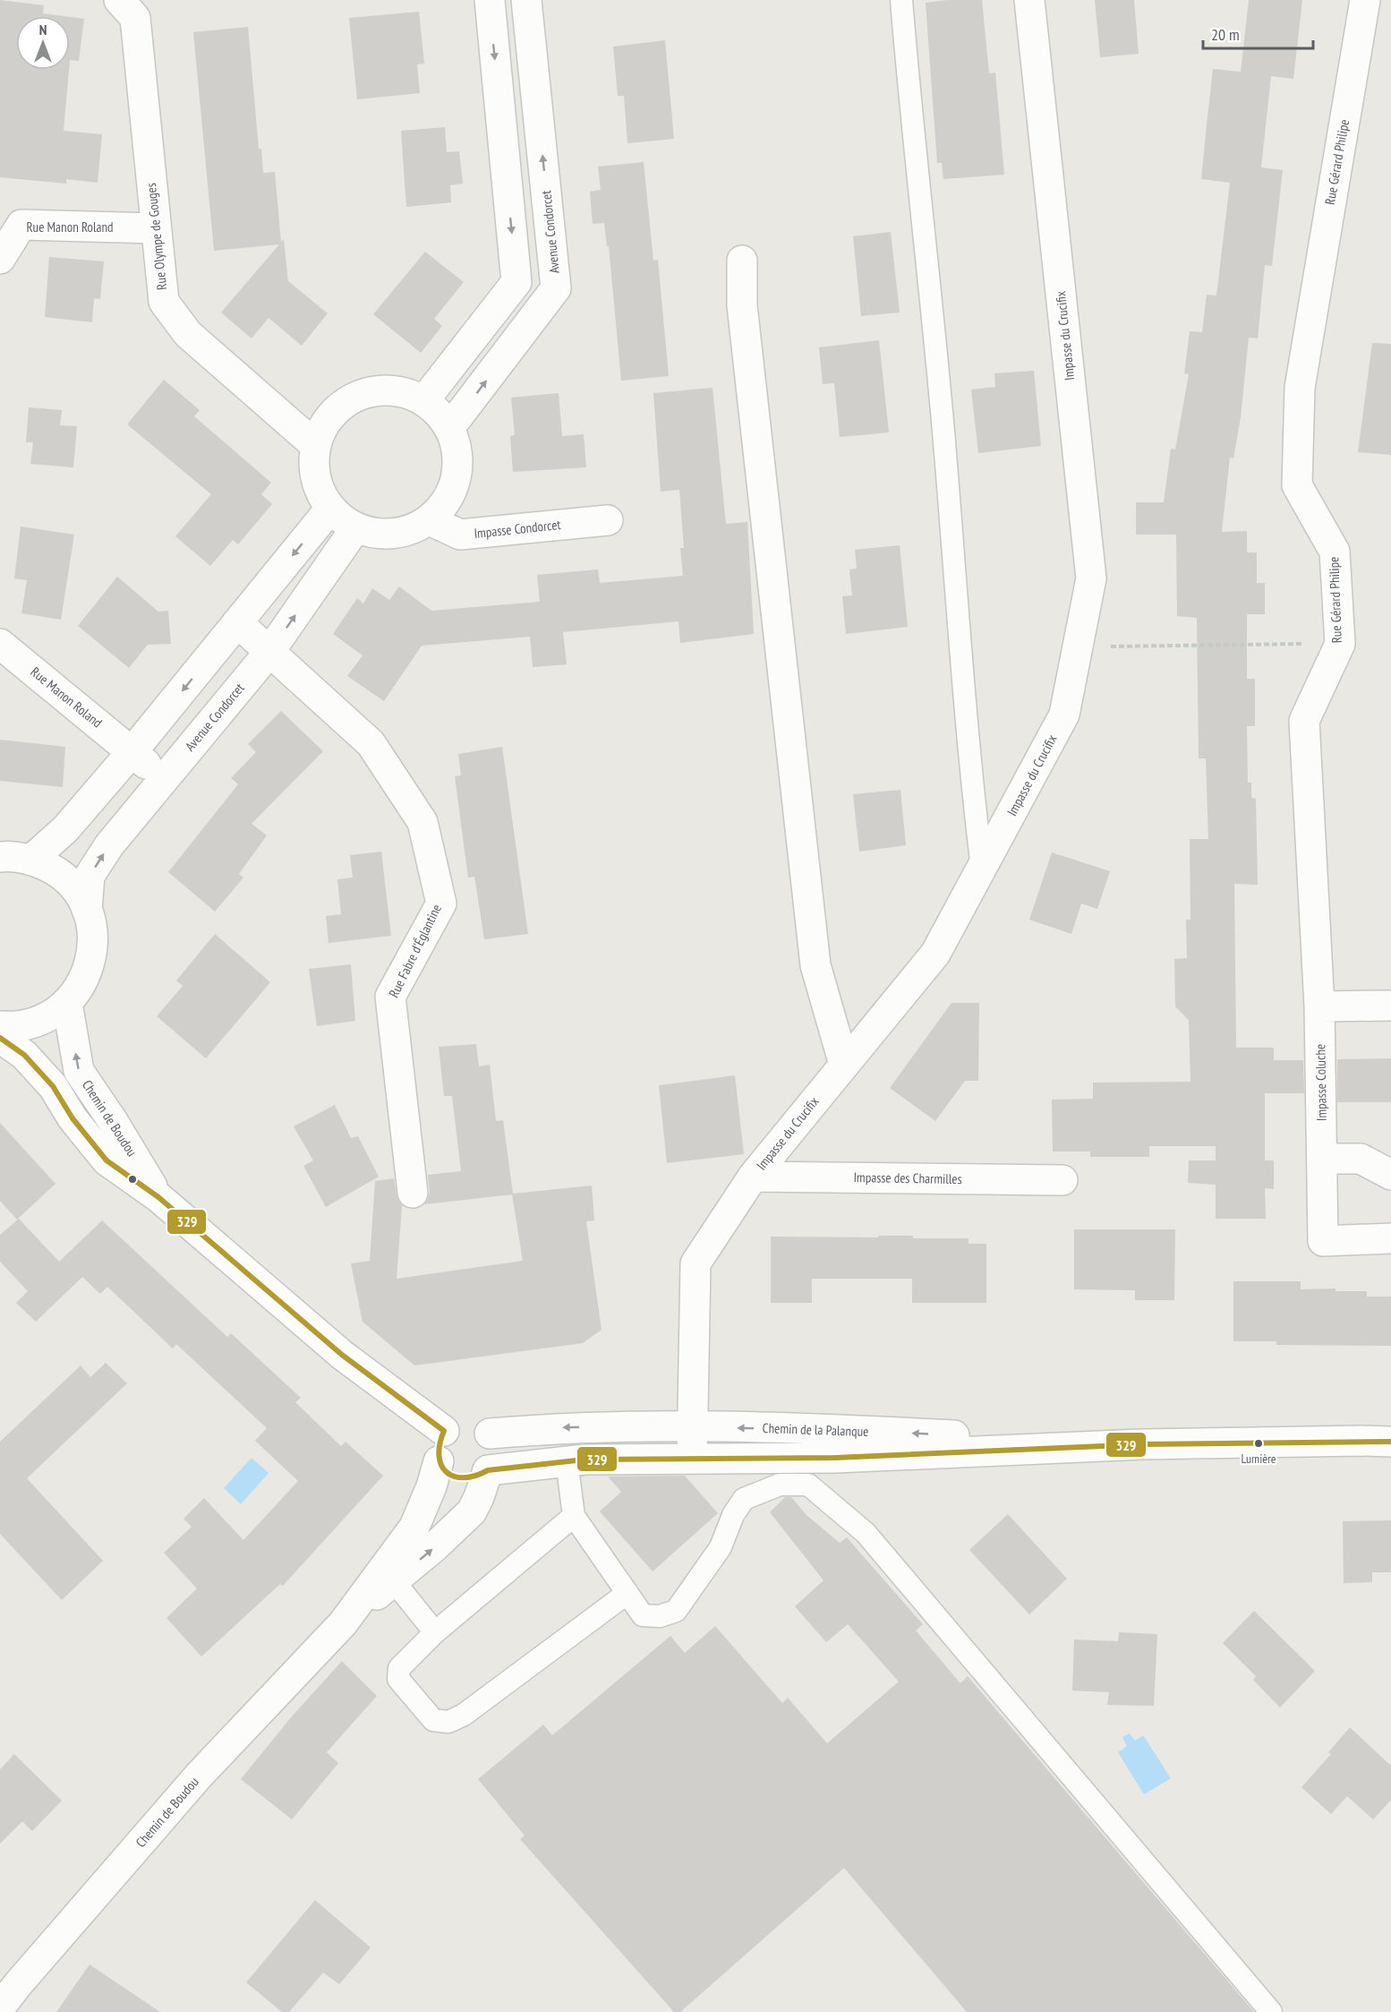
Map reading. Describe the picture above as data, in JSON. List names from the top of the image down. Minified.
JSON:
{"streets":{"street":["Rue Gérard Philipe","Rue Manon Roland","Avenue Condorcet","Rue Olympe de Gouges","Impasse du Crucifix","Impasse Condorcet","Rue Fabre d'Églantine","Impasse Coluche","Chemin de Boudou","Impasse des Charmilles","Chemin de la Palanque"]},"crossings":[["Rue Gérard Philipe","Impasse Coluche"],["Rue Manon Roland","Avenue Condorcet"],["Rue Manon Roland","Rue Olympe de Gouges"],["Avenue Condorcet","Rue Olympe de Gouges"],["Avenue Condorcet","Impasse Condorcet"],["Avenue Condorcet","Rue Fabre d'Églantine"],["Rue Olympe de Gouges","Impasse Condorcet"],["Impasse du Crucifix","Impasse des Charmilles"],["Impasse du Crucifix","Chemin de la Palanque"],["Chemin de Boudou","Chemin de la Palanque"]],"places":["Lumière"],"lines":["transit line 329"],"scale_bar":"20 m","north":"top"}
